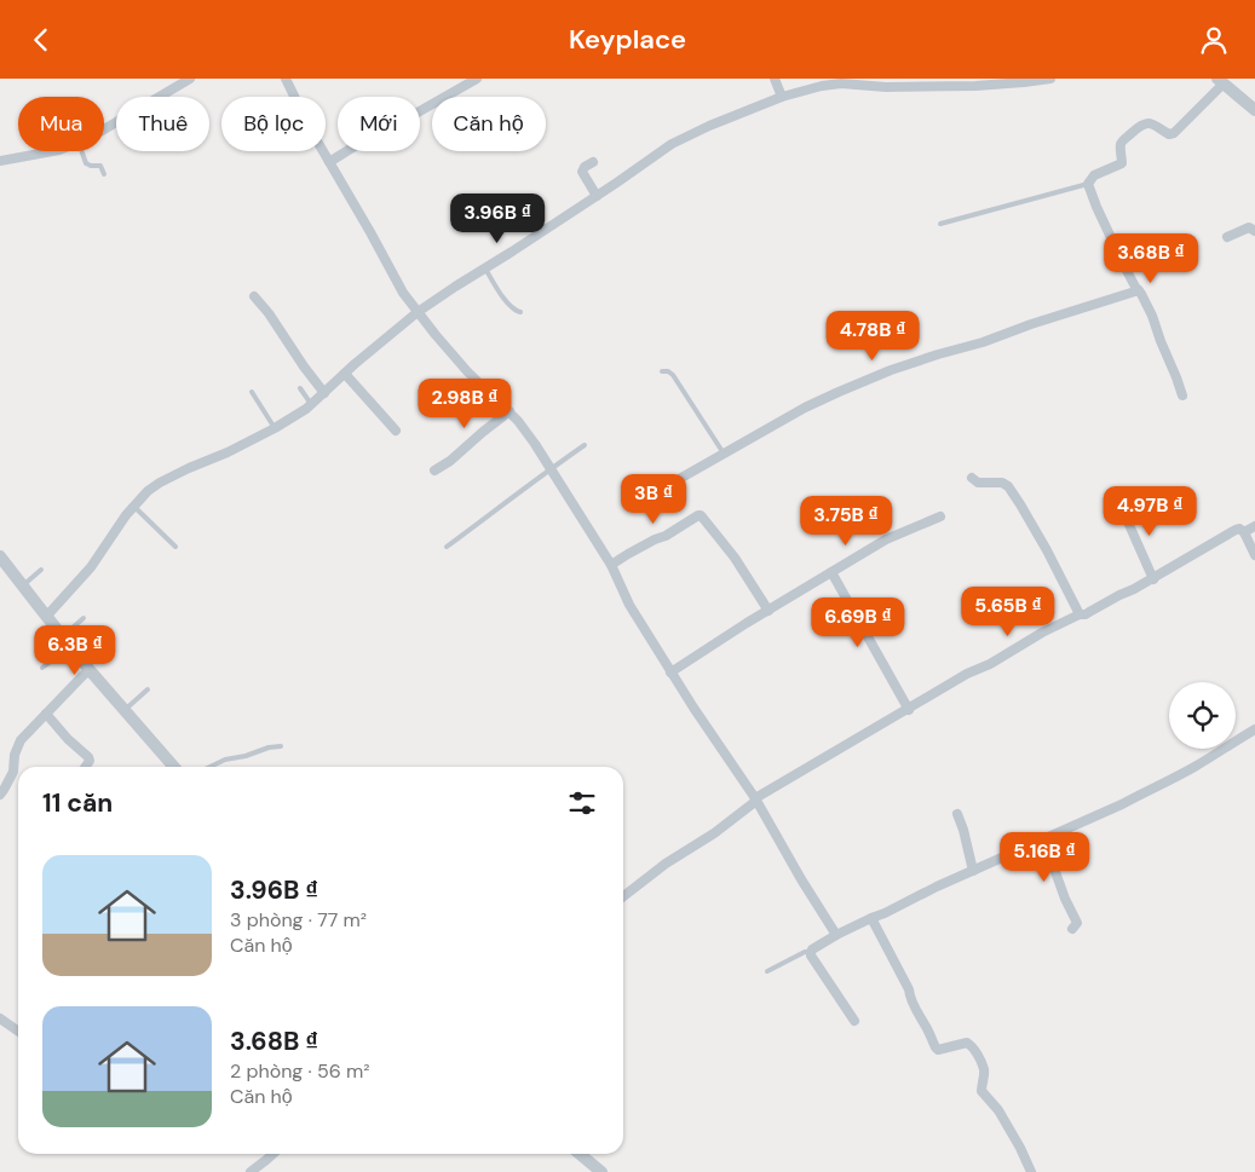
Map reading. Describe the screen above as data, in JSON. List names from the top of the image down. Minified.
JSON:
{"page":{"header":"Keyplace","chip":["Mua","Thuê","Bộ lọc","Mới","Căn hộ"],"price":["3.96B ₫","3.68B ₫","4.78B ₫","2.98B ₫","3B ₫","4.97B ₫","3.75B ₫","5.65B ₫","6.69B ₫","6.3B ₫","5.16B ₫"],"heading":"11 căn","list":[{"name":"3.96B ₫","note":"3 phòng · 77 m² · Căn hộ"},{"name":"3.68B ₫","note":"2 phòng · 56 m² · Căn hộ"}]}}
